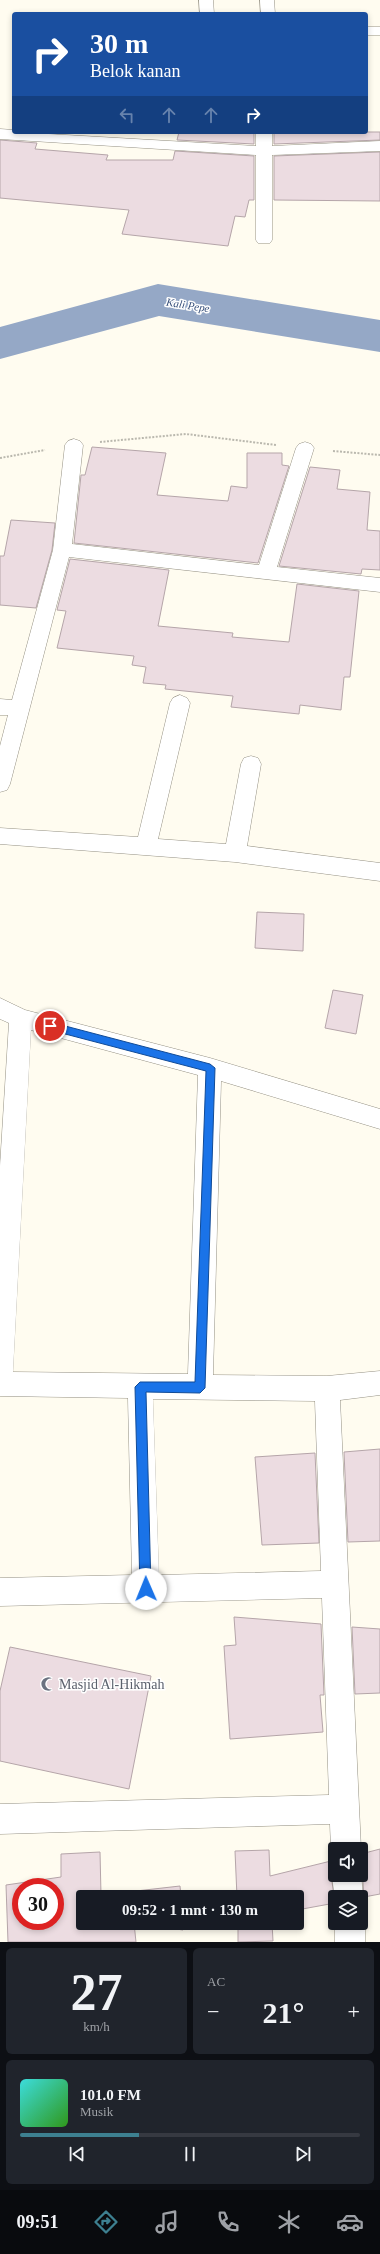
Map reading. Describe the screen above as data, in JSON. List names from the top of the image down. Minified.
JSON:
{"water":["Kali Pepe"],"places":{"mosque":["Masjid Al-Hikmah"]},"page":{"turn":["30 m","Belok kanan"],"limit":"30","trip":"09:52 · 1 mnt · 130 m","tile":[["27","km/h"],"AC"],"heat":["−","21°","+"],"song":["101.0 FM","Musik"],"tabs":"09:51"}}
